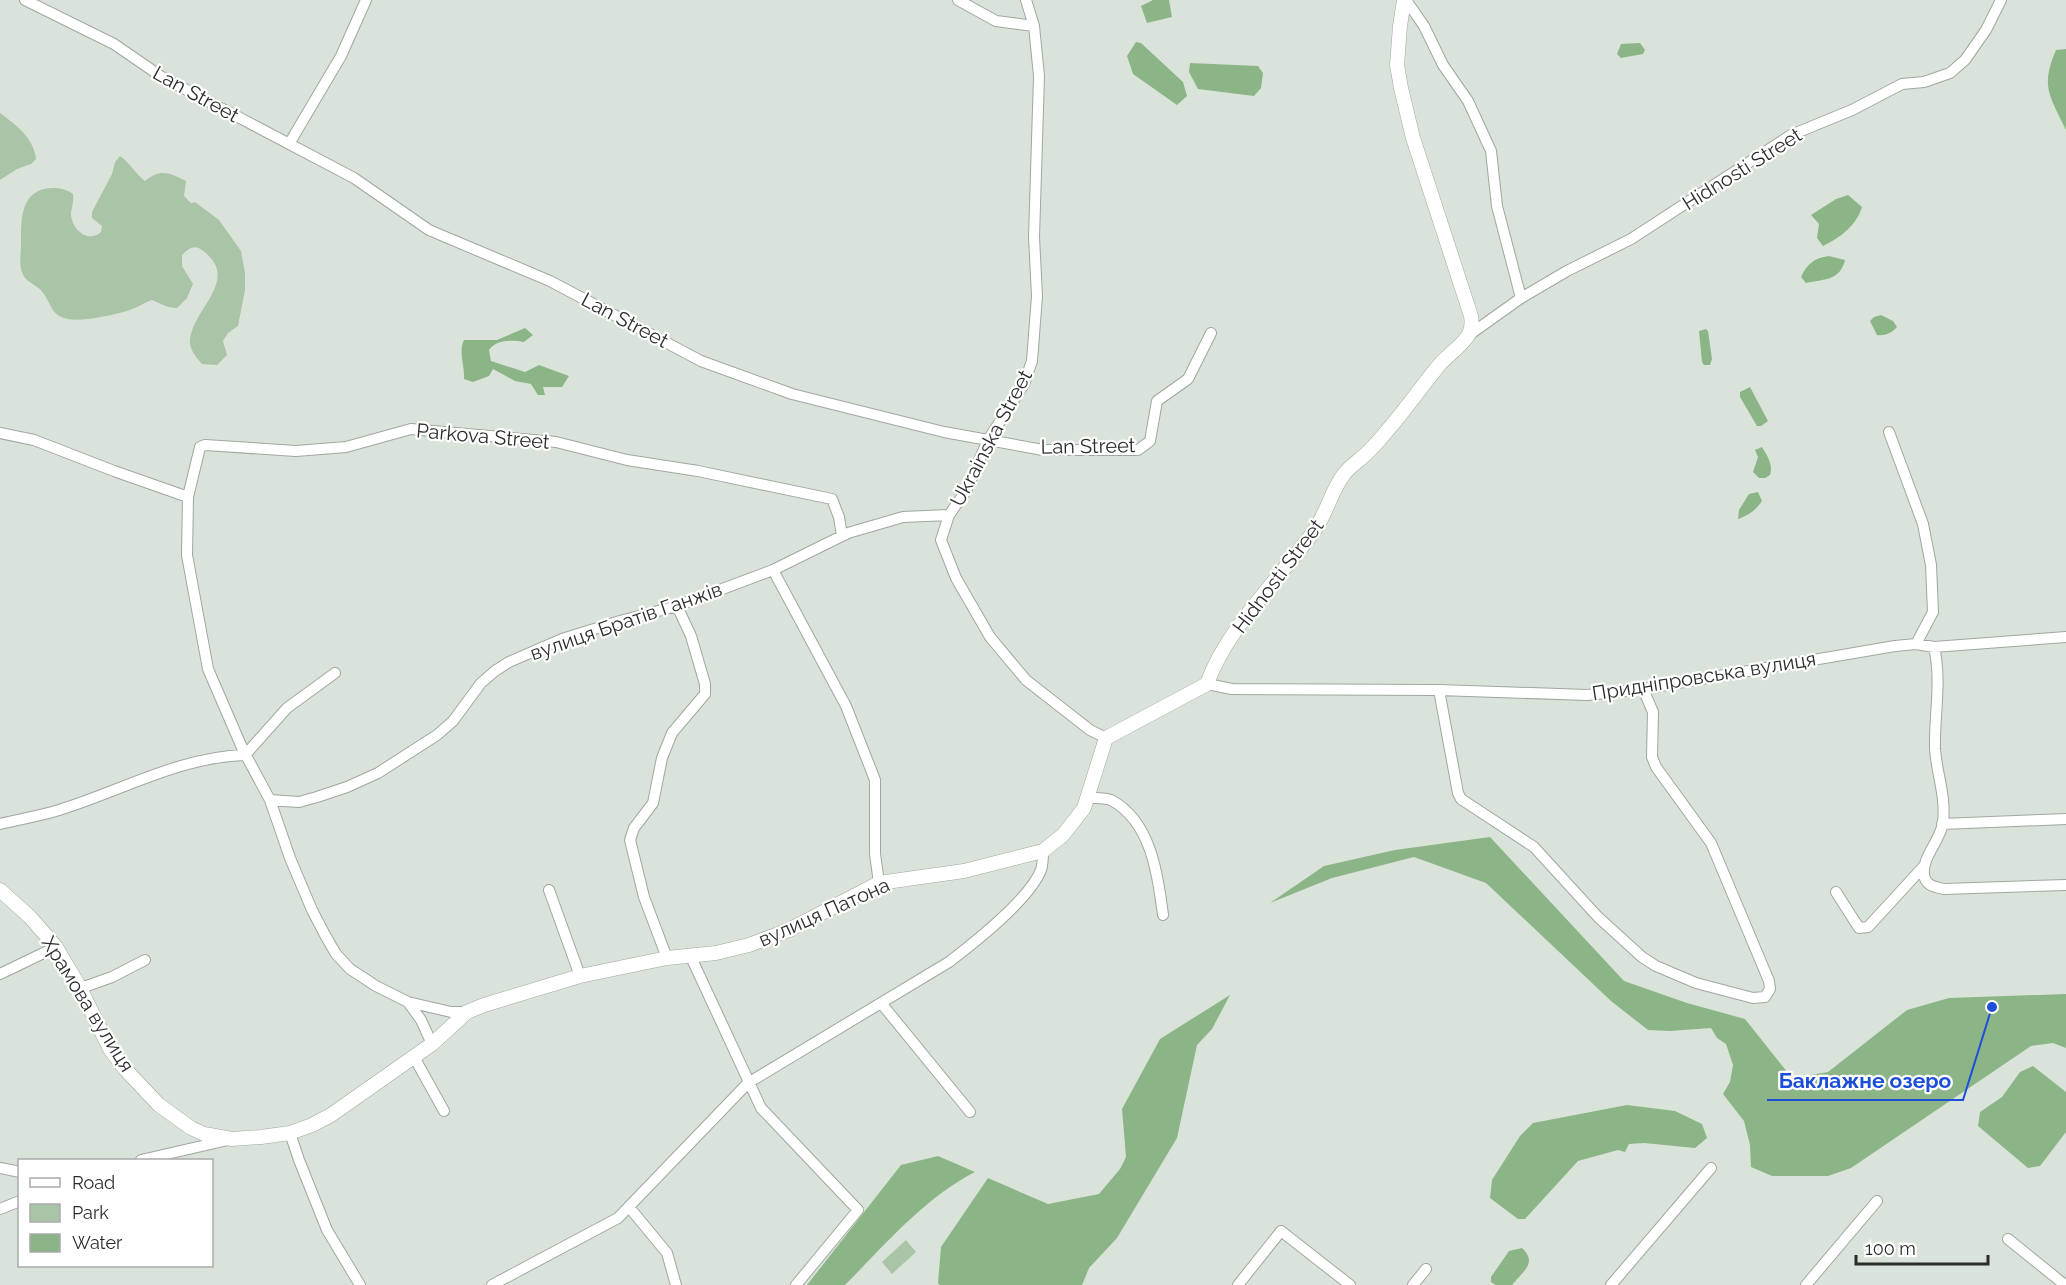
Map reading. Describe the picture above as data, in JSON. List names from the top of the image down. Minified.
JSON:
{"streets":{"street":["Lan Street","Hidnosti Street","Parkova Street","Ukrainska Street","вулиця Братів Ганжів","Придніпровська вулиця","вулиця Патона","Храмова вулиця"]},"crossings":[["Lan Street","Ukrainska Street"],["Hidnosti Street","Придніпровська вулиця"],["Parkova Street","вулиця Братів Ганжів"],["Ukrainska Street","вулиця Братів Ганжів"],["вулиця Патона","Храмова вулиця"]],"places":["Баклажне озеро"],"legend":["Road","Park","Water"],"scale_bar":"100 m"}
